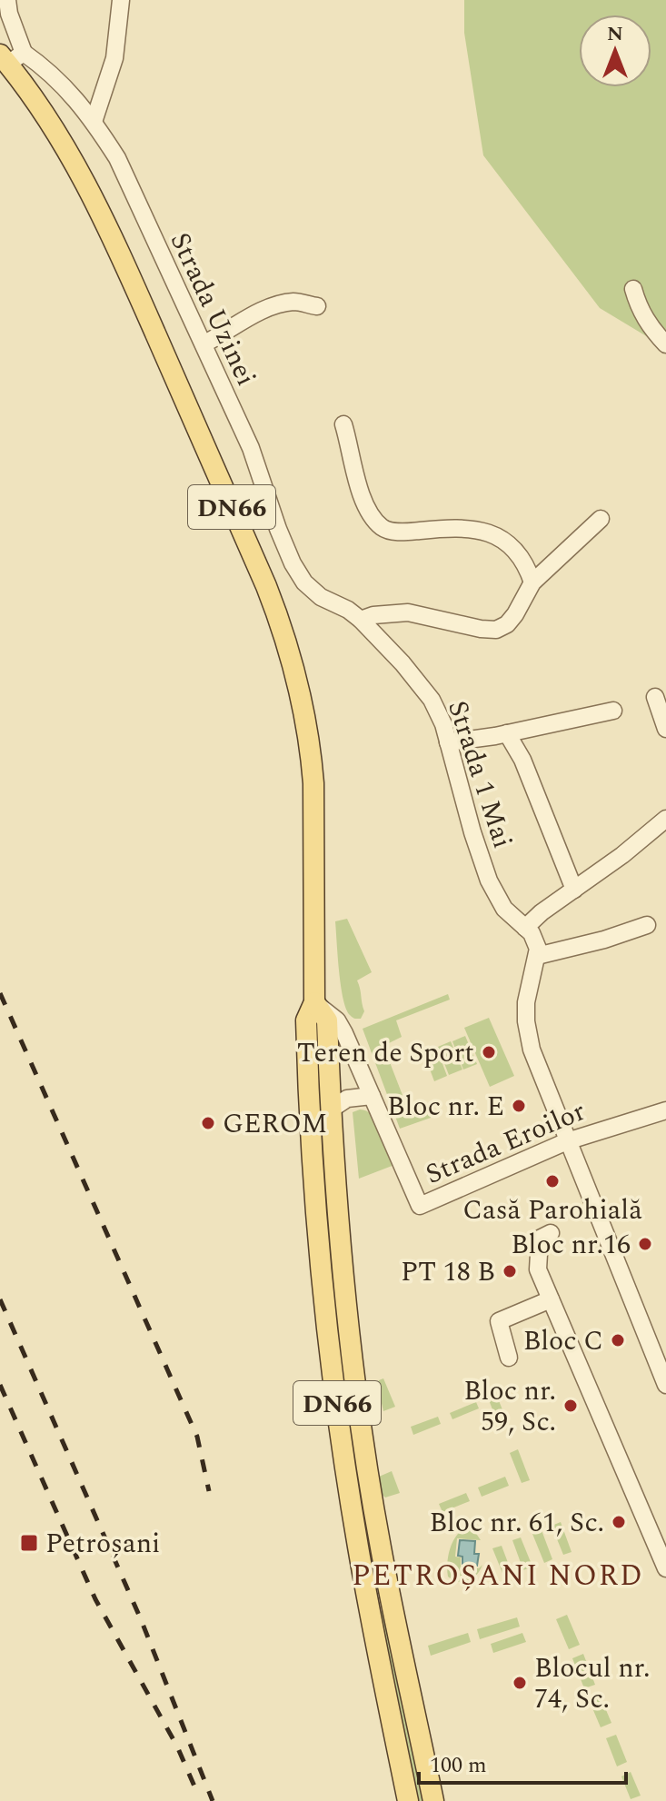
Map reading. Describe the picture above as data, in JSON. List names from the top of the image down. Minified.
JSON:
{"streets":{"main road":["DN66"],"street":["Strada Uzinei","Strada 1 Mai","Strada Eroilor"]},"crossings":[["Strada Uzinei","DN66"],["Strada Uzinei","Strada 1 Mai"],["DN66","Strada Eroilor"]],"districts":["PETROȘANI NORD"],"places":{"other":["Teren de Sport","Bloc nr. E","GEROM","Casă Parohială","Bloc nr.16","PT 18 B","Bloc C","Bloc nr. 59, Sc.","Bloc nr. 61, Sc.","Blocul nr. 74, Sc."],"transit":["Petroșani"]},"scale_bar":"100 m","north":"top"}
